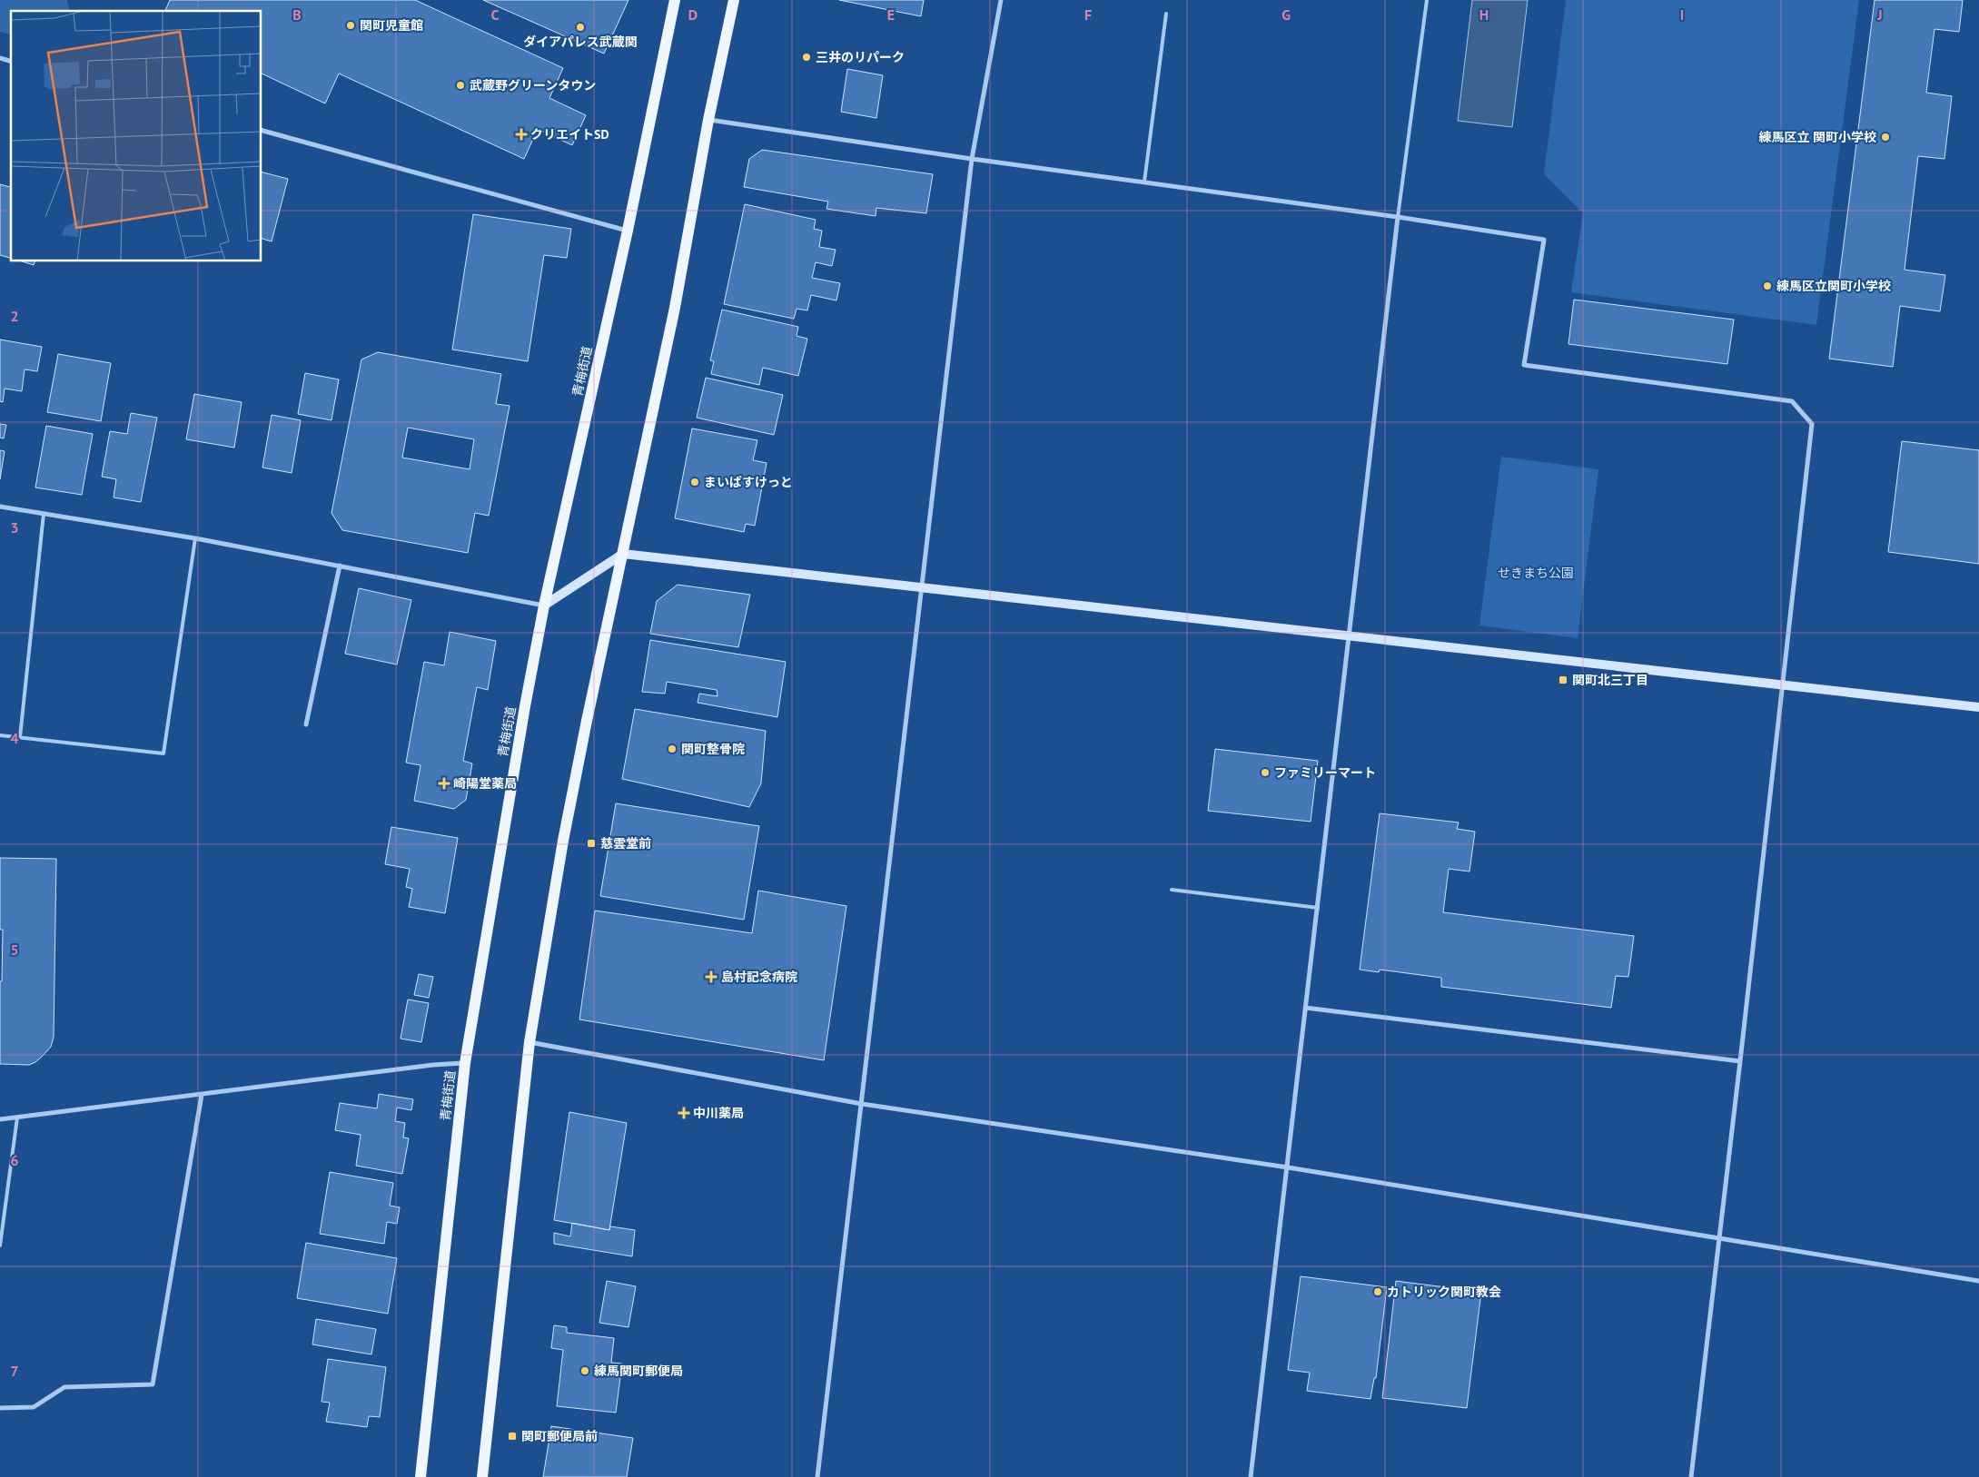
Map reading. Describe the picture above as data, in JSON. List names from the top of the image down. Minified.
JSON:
{"streets":{"main road":["青梅街道"]},"parks":["せきまち公園"],"places":{"other":["関町児童館","ダイアパレス武蔵関","三井のリパーク","武蔵野グリーンタウン","練馬区立 関町小学校","練馬区立関町小学校","まいばすけっと","関町整骨院","ファミリーマート","カトリック関町教会","練馬関町郵便局"],"health":["クリエイトSD","崎陽堂薬局","島村記念病院","中川薬局"],"transit":["関町北三丁目","慈雲堂前","関町郵便局前"]},"grid":{"columns":["B","C","D","E","F","G","H","I","J"],"rows":["2","3","4","5","6","7"]}}
